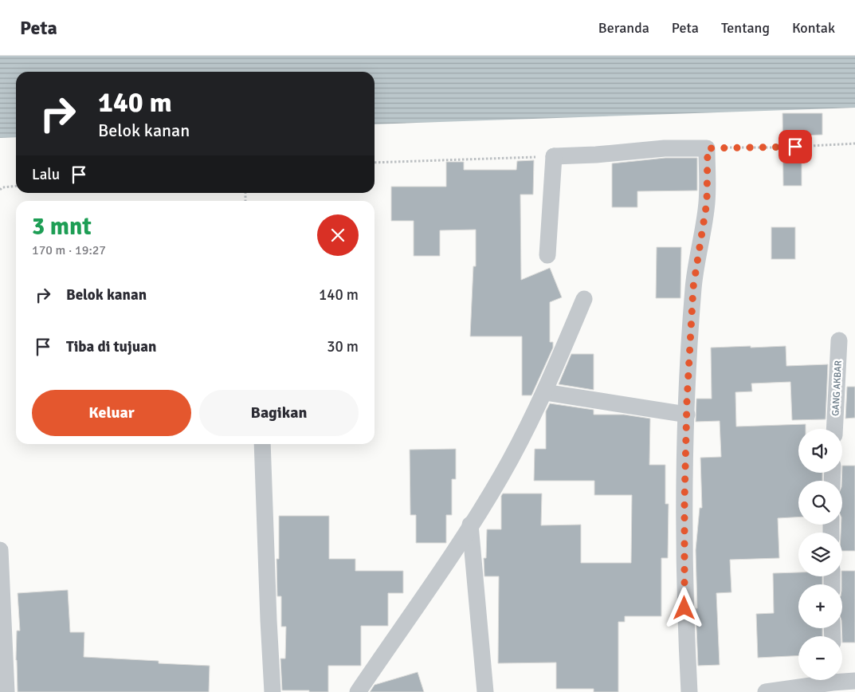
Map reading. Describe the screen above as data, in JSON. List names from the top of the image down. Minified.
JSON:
{"streets":{"street":["GANG AKBAR"]},"page":{"header":"Peta","nav":["Beranda","Peta","Tentang","Kontak"],"turn":["140 m","Belok kanan"],"then":"Lalu","heading":["3 mnt","170 m · 19:27"],"list":[{"name":"Belok kanan","value":"140 m"},{"name":"Tiba di tujuan","value":"30 m"}],"buttons":["Keluar","Bagikan"],"map_buttons":["+","−"]}}
